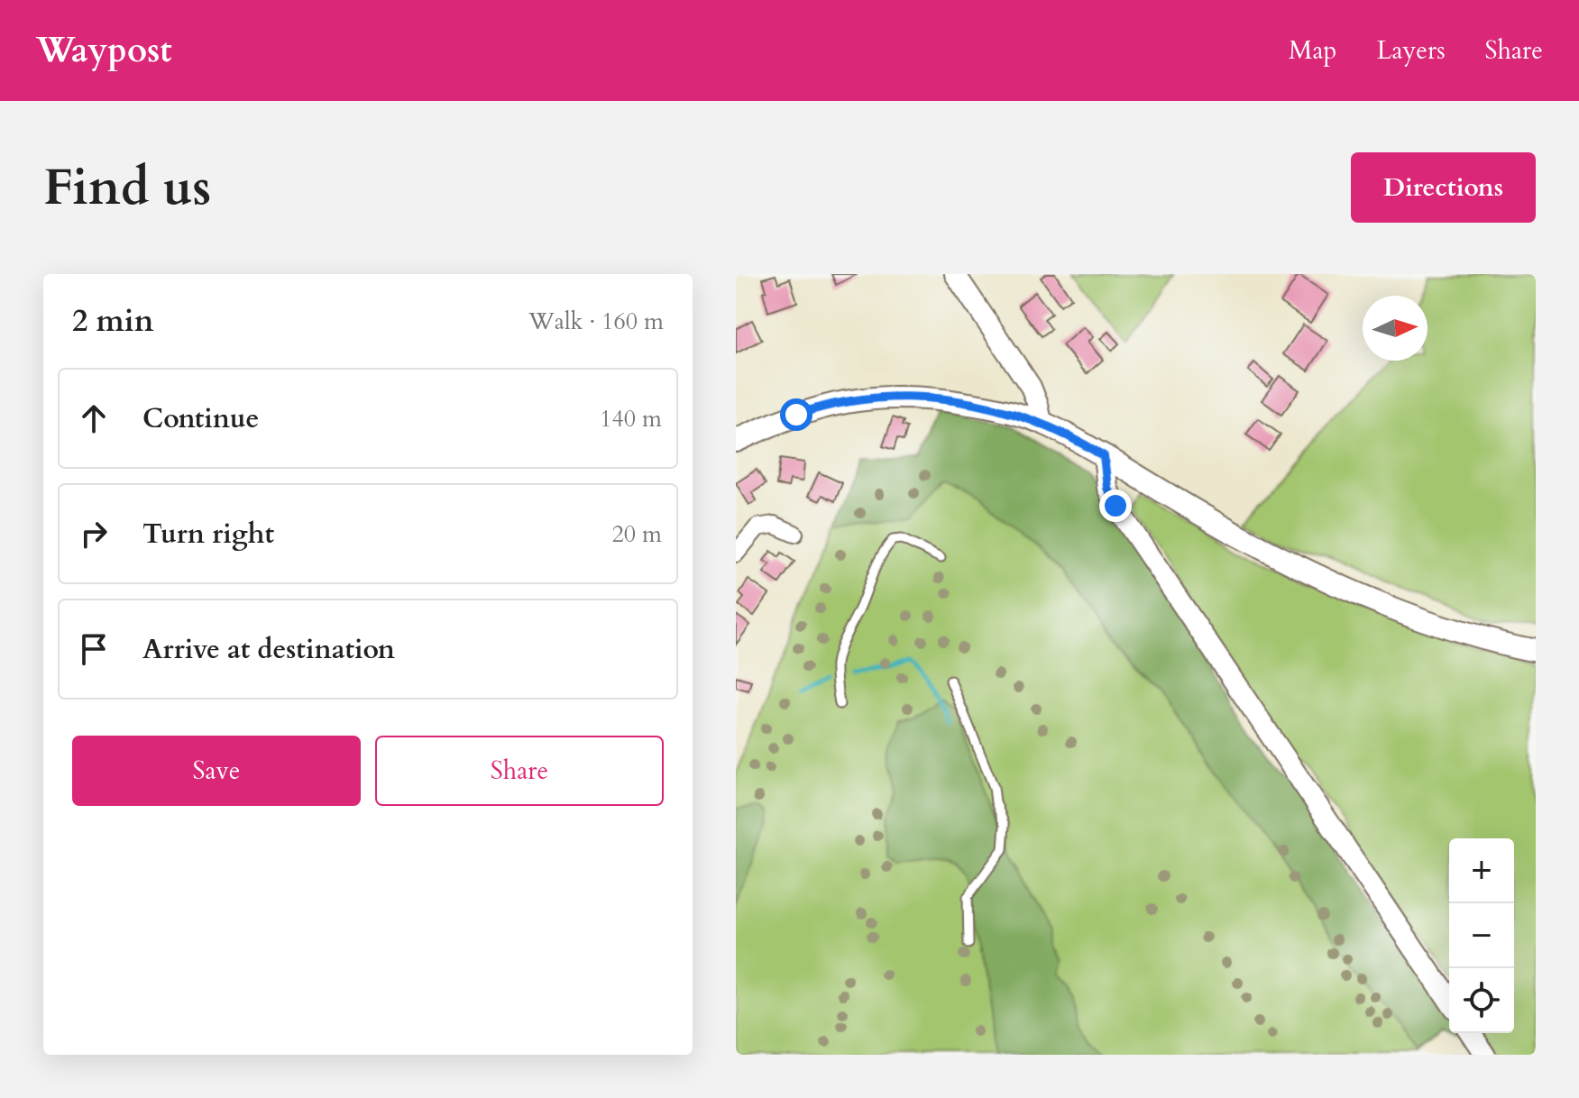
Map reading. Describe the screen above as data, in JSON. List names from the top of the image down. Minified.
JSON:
{"north":"right","page":{"header":"Waypost","nav":["Map","Layers","Share"],"buttons":["Directions",["Save","Share"]],"title":"Find us","heading":["2 min","Walk · 160 m"],"list":[["Continue","140 m"],["Turn right","20 m"],"Arrive at destination"],"map_buttons":["+","−"]}}
